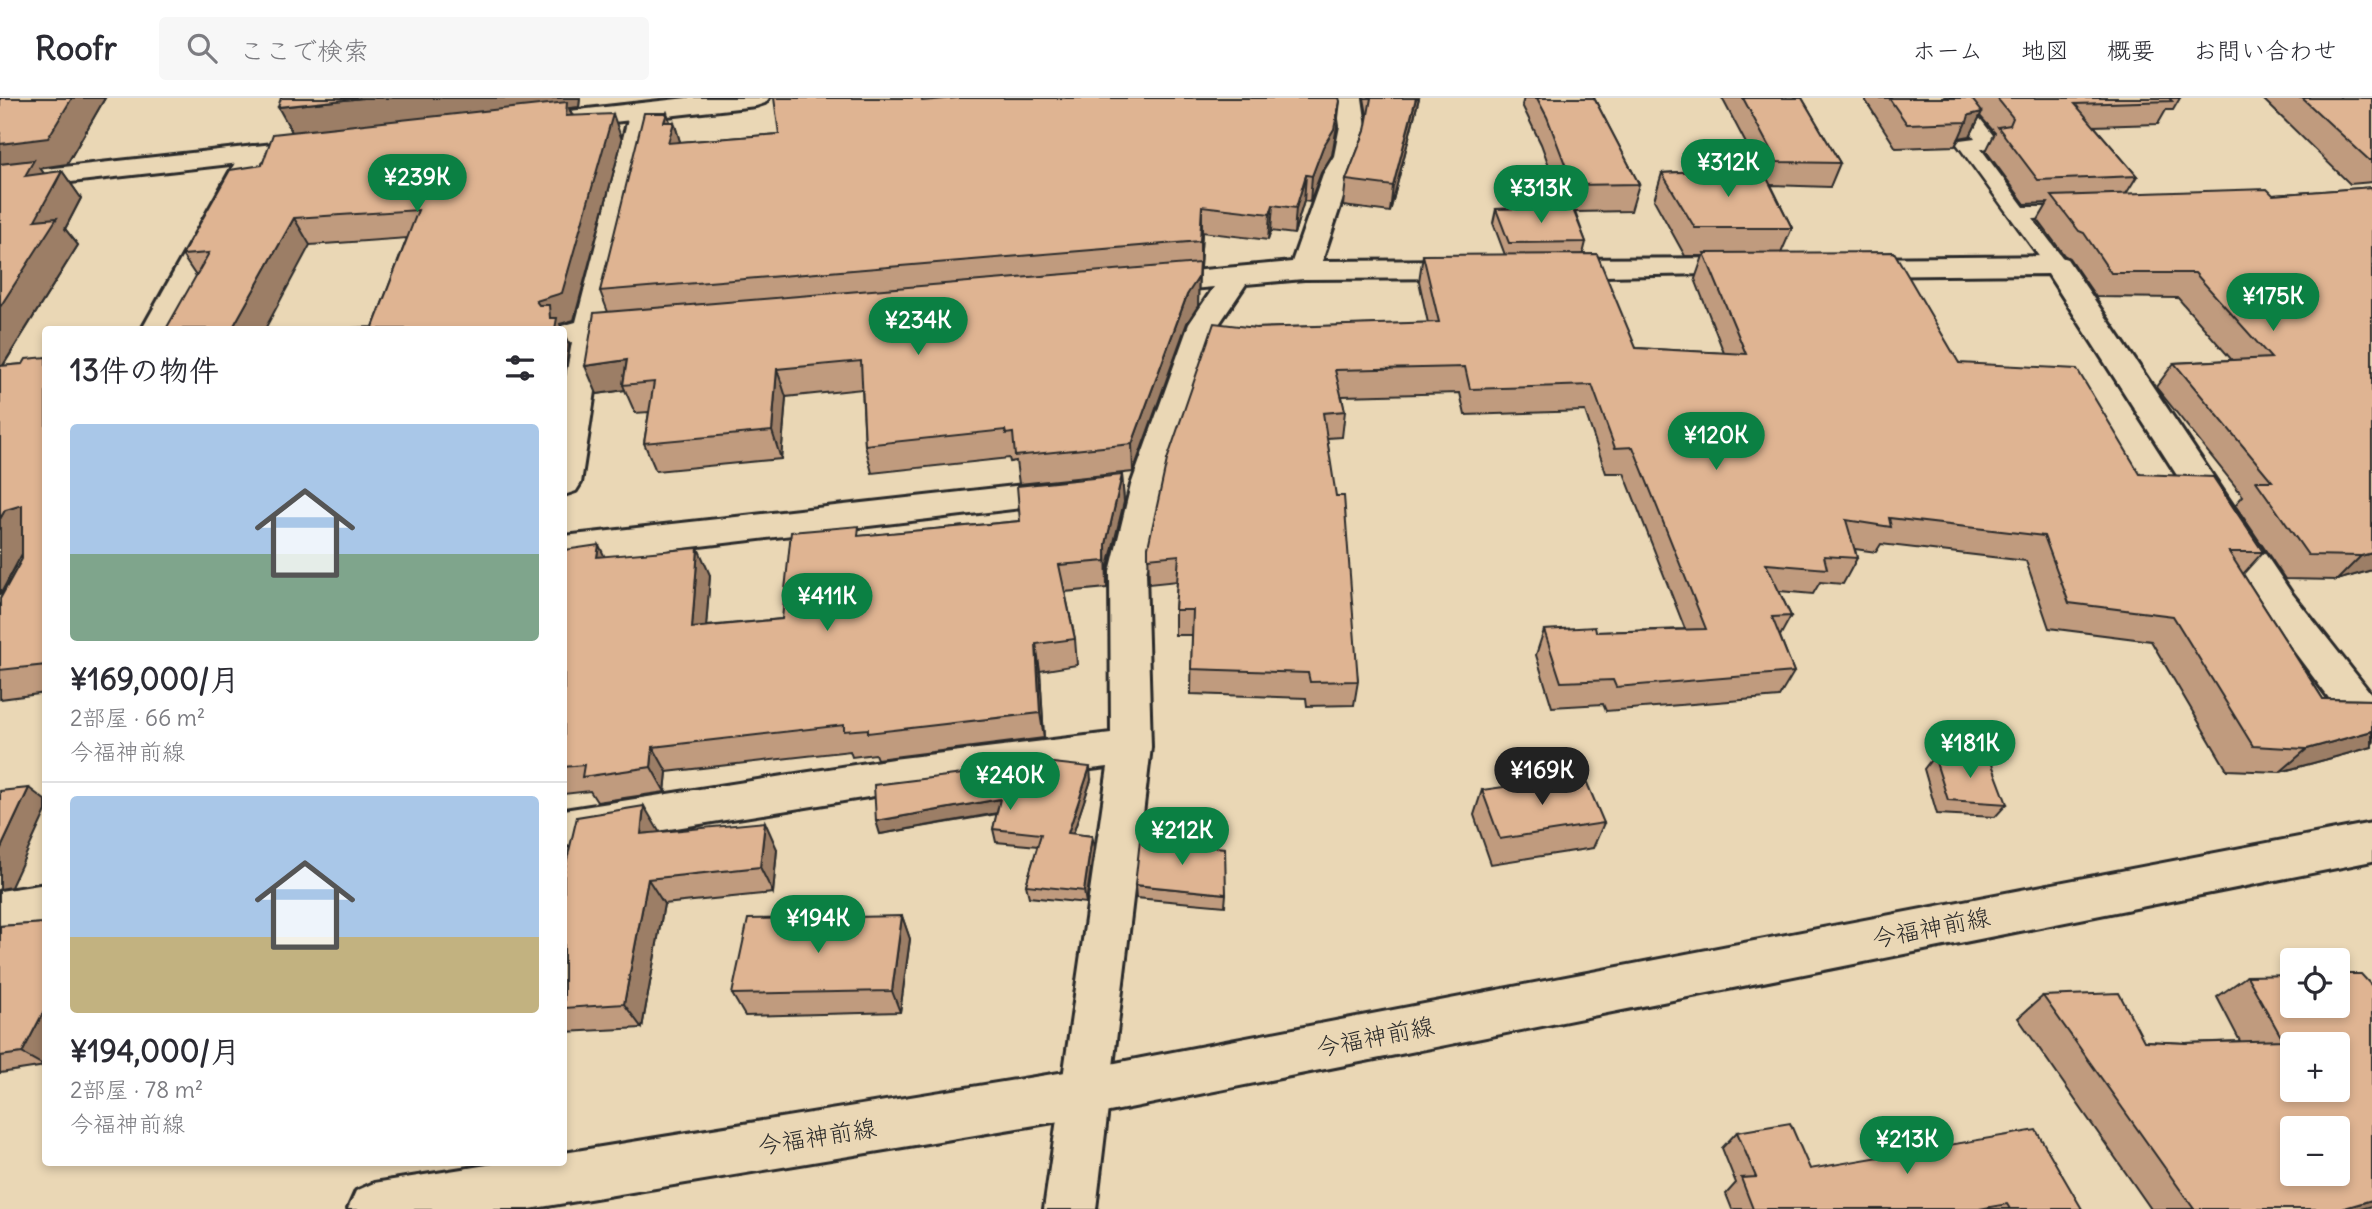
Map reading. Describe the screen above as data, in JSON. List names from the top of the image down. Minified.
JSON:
{"streets":{"street":["今福神前線"]},"page":{"header":"Roofr","search":"ここで検索","nav":["ホーム","地図","概要","お問い合わせ"],"price":["¥312K","¥239K","¥313K","¥175K","¥234K","¥120K","¥411K","¥181K","¥169K","¥240K","¥212K","¥194K","¥213K"],"heading":"13件の物件","list":[{"name":"¥169,000/月","note":"2部屋 · 66 m² · 今福神前線"},{"name":"¥194,000/月","note":"2部屋 · 78 m² · 今福神前線"}],"map_buttons":["+","−"]}}
